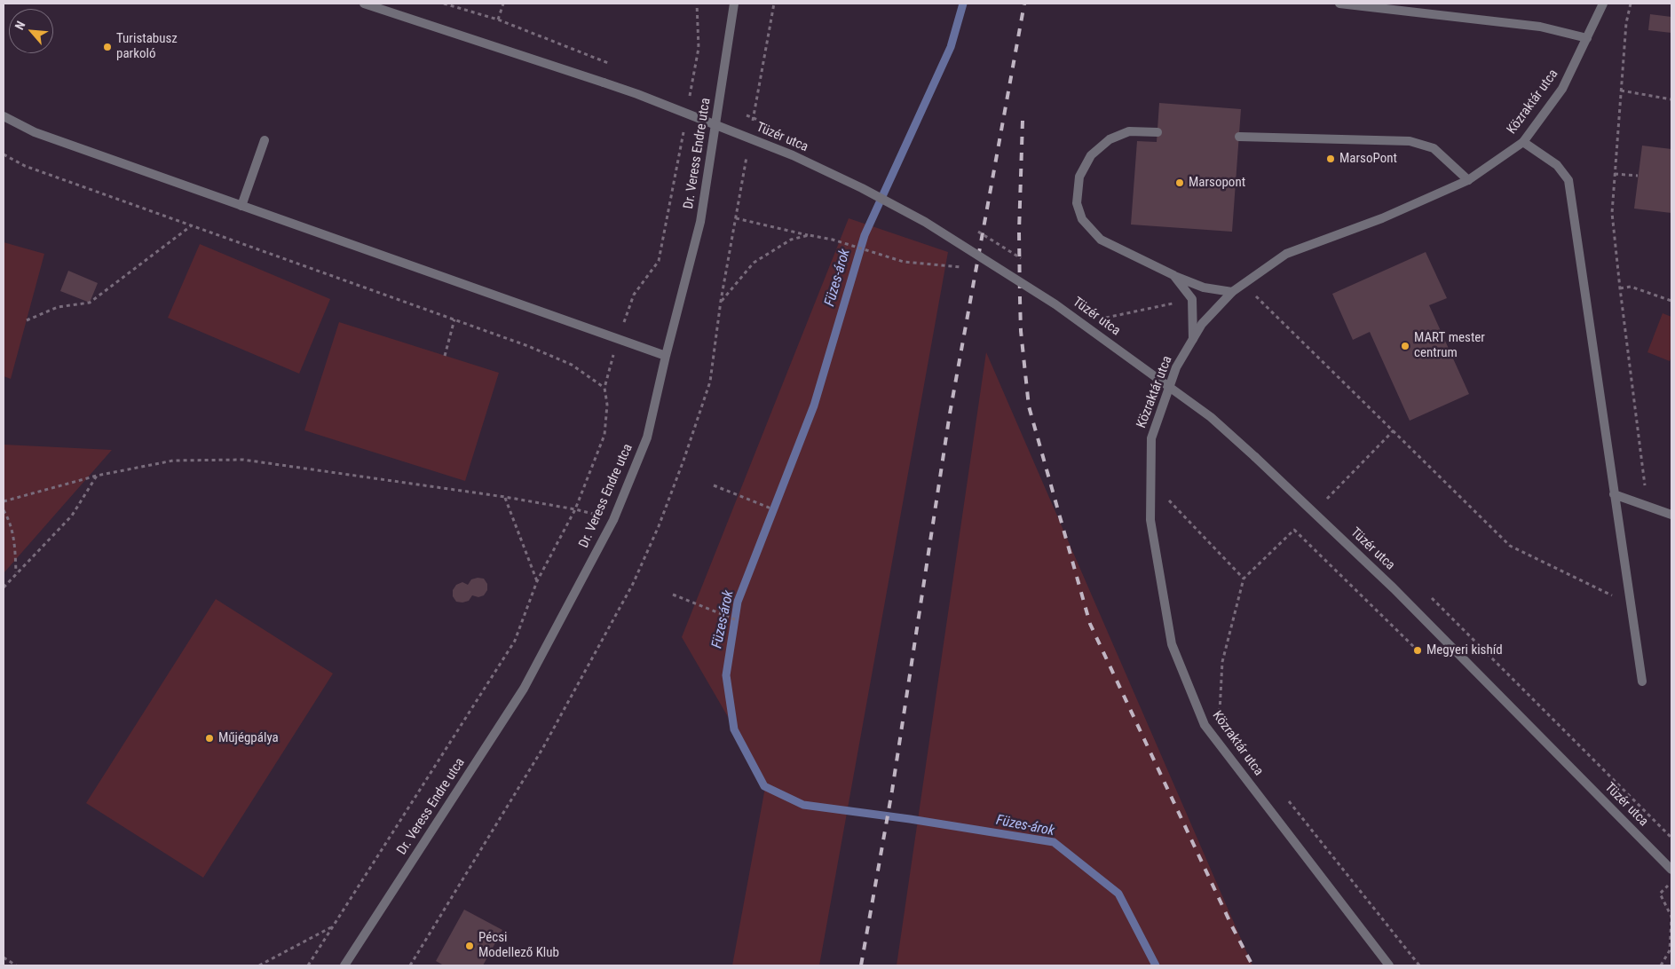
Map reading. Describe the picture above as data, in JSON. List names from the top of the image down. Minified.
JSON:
{"streets":{"street":["Közraktár utca","Tüzér utca","Dr. Veress Endre utca"]},"water":["Füzes-árok"],"places":["Turistabusz parkoló","MarsoPont","Marsopont","MART mester centrum","Megyeri kishíd","Műjégpálya","Pécsi Modellező Klub"],"north":"top left"}
